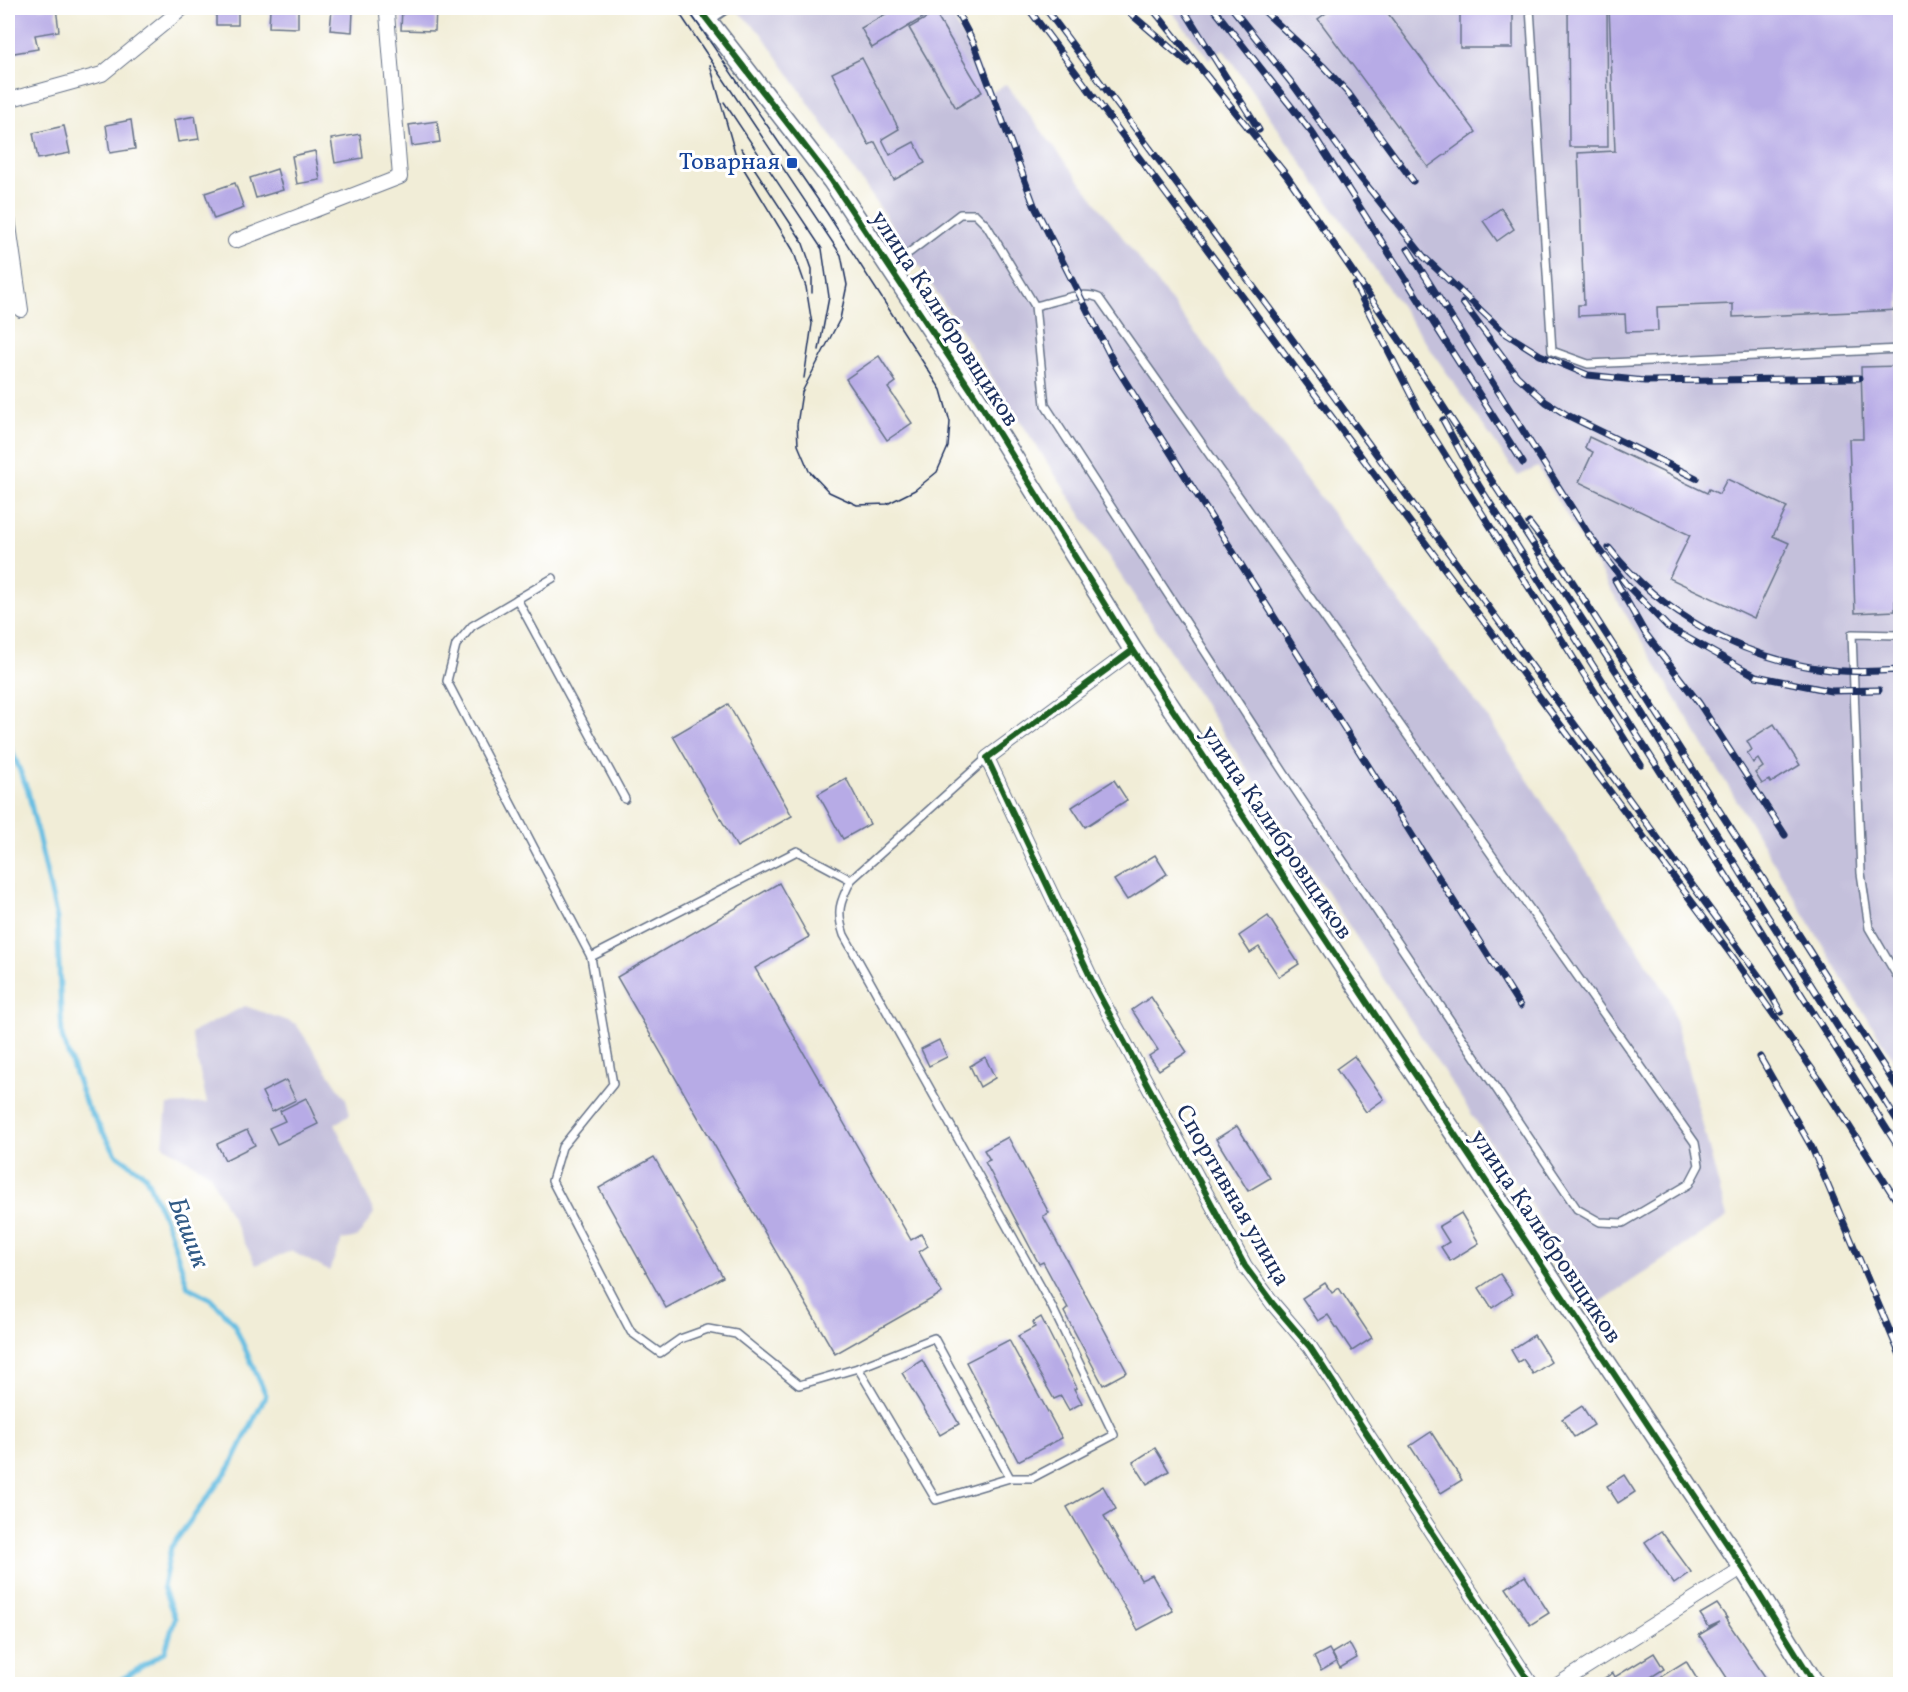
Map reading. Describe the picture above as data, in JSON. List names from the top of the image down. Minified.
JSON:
{"streets":{"street":["улица Калибровщиков","Спортивная улица"]},"water":["Башик"],"places":{"transit":["Товарная"]}}
